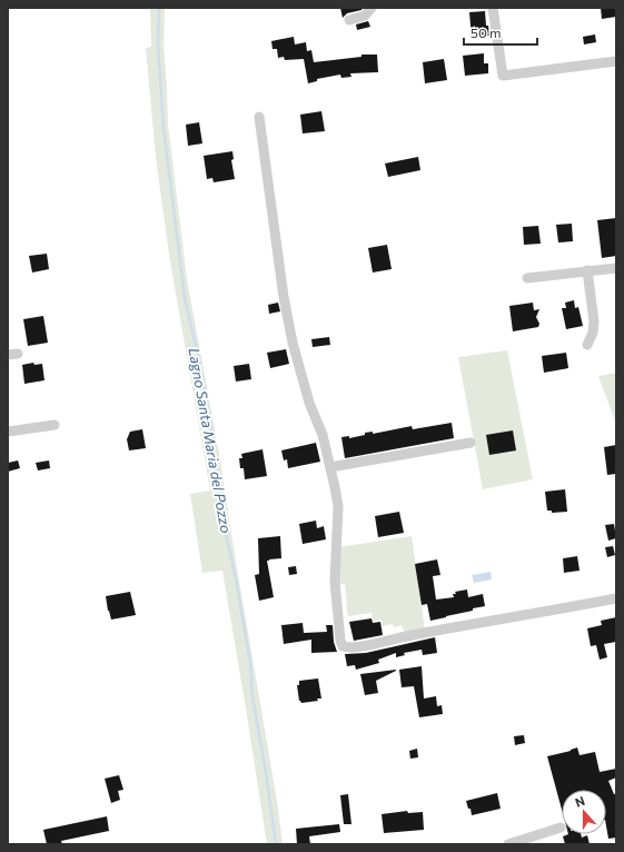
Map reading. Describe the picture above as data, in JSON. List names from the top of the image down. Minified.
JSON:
{"water":["Lagno Santa Maria del Pozzo"],"scale_bar":"50 m","north":"top"}
